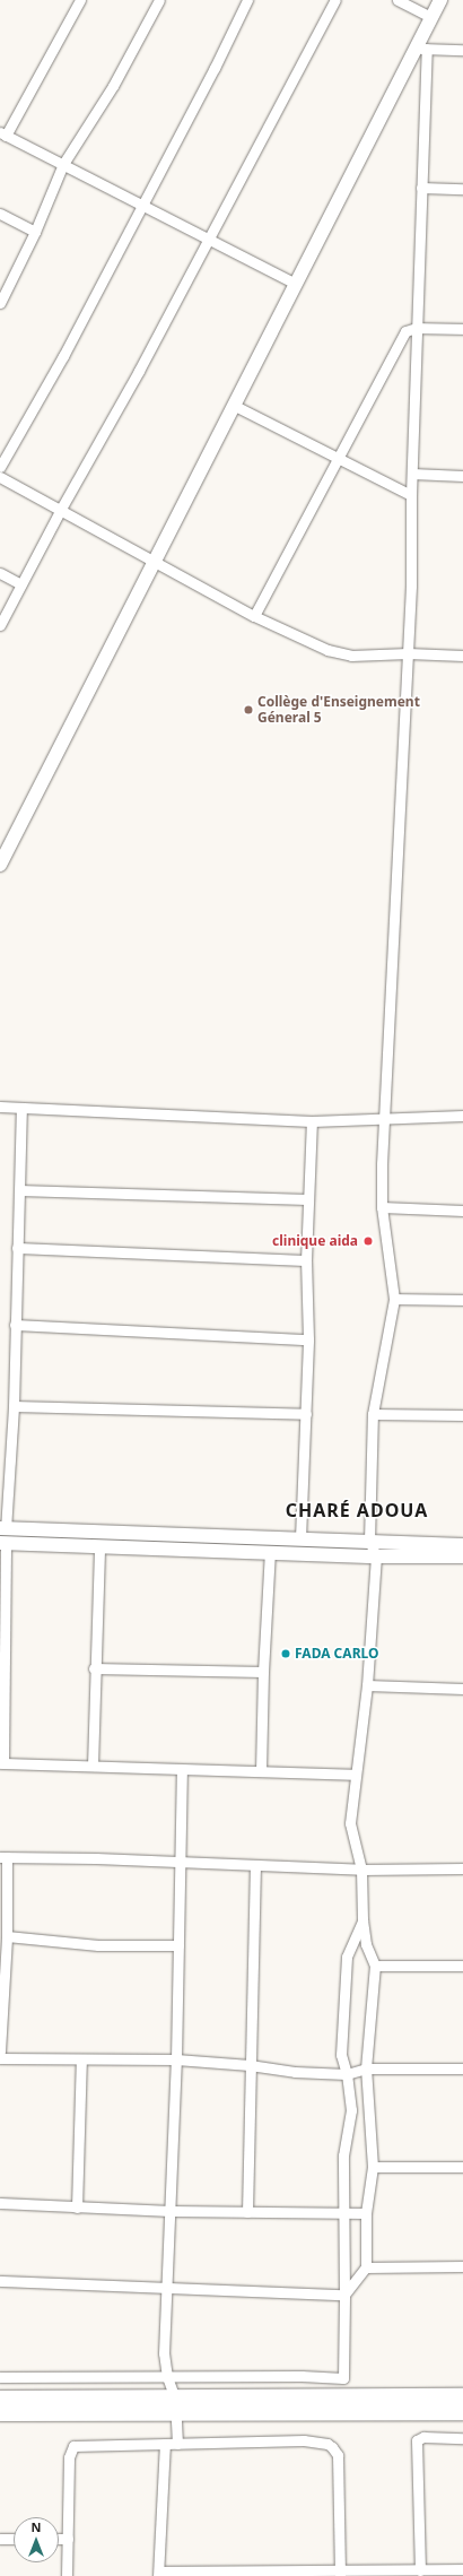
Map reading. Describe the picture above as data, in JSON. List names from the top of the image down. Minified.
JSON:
{"districts":["CHARÉ ADOUA"],"places":["Collège d'Enseignement Géneral 5","clinique aida","FADA CARLO"],"north":"top"}
